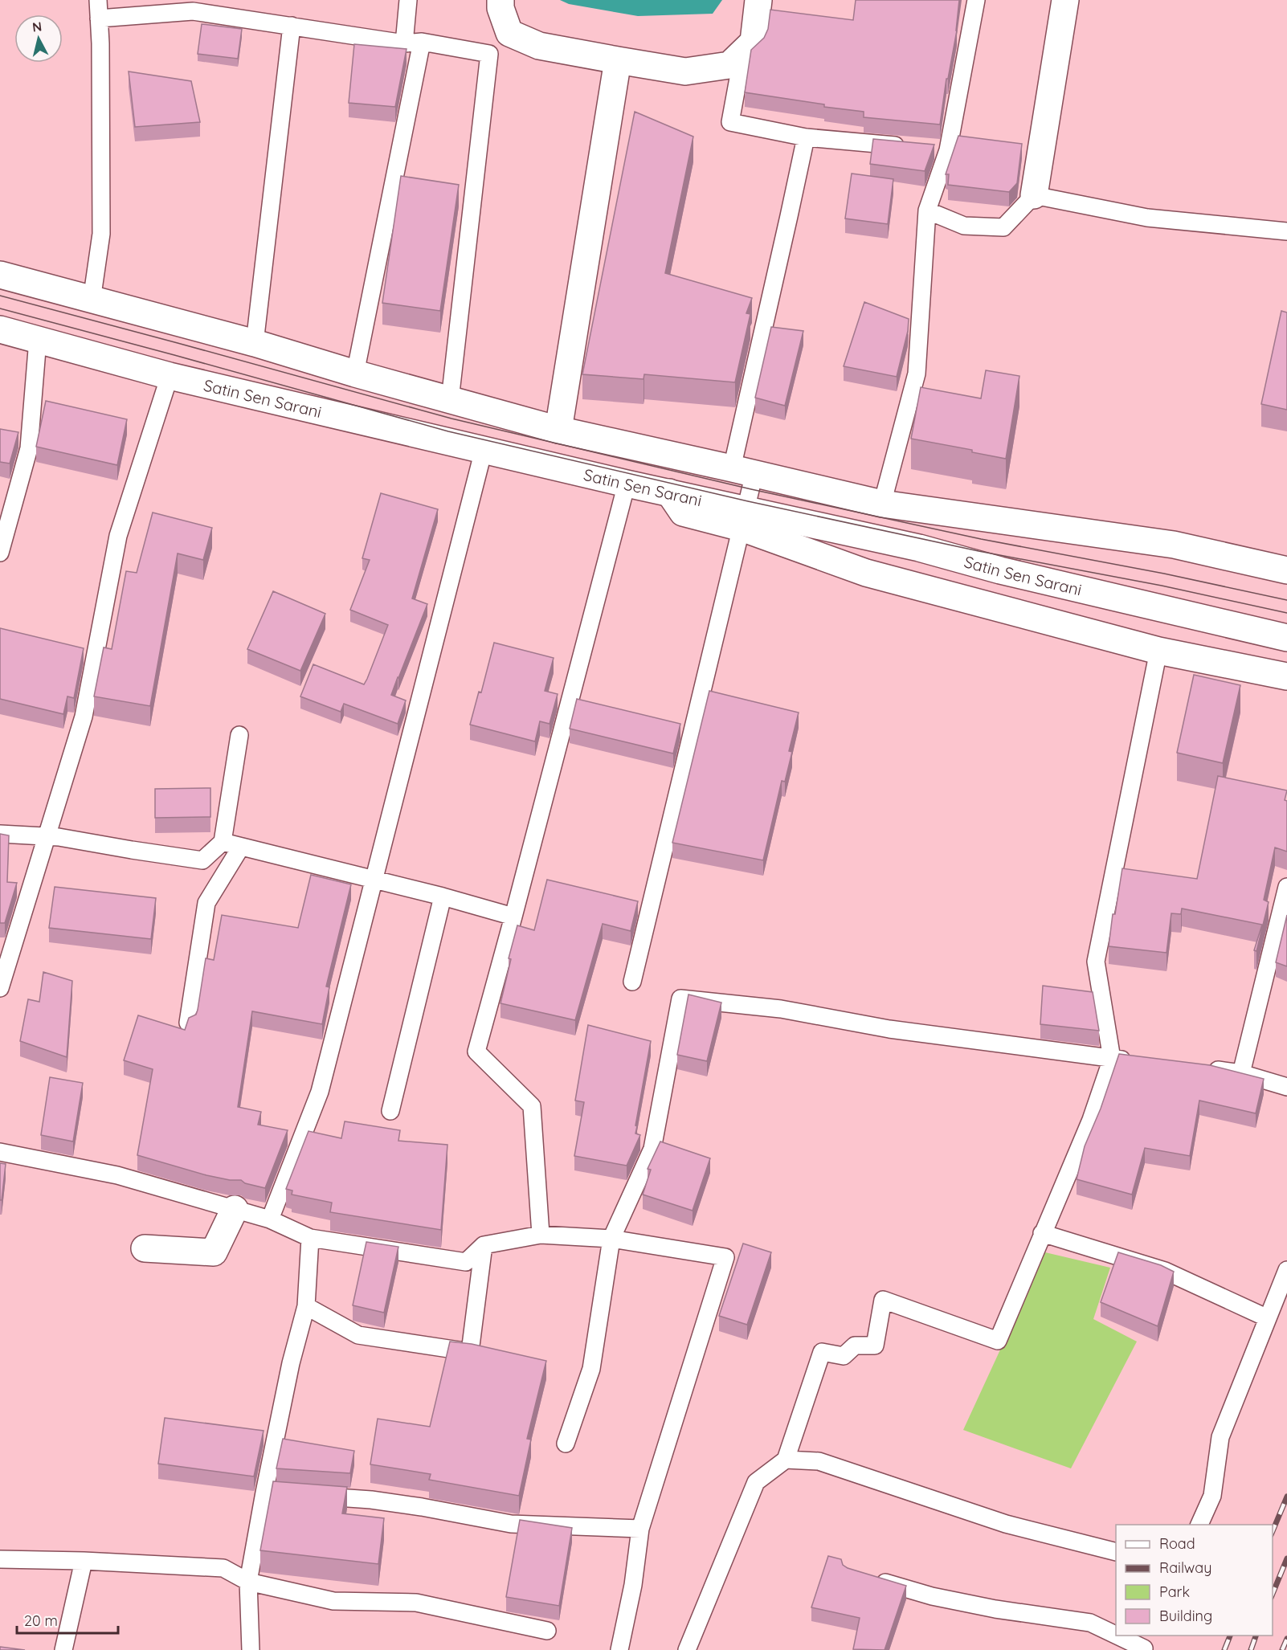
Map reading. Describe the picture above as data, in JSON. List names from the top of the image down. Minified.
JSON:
{"streets":{"main road":["Satin Sen Sarani"]},"legend":["Road","Railway","Park","Building"],"scale_bar":"20 m","north":"top"}
